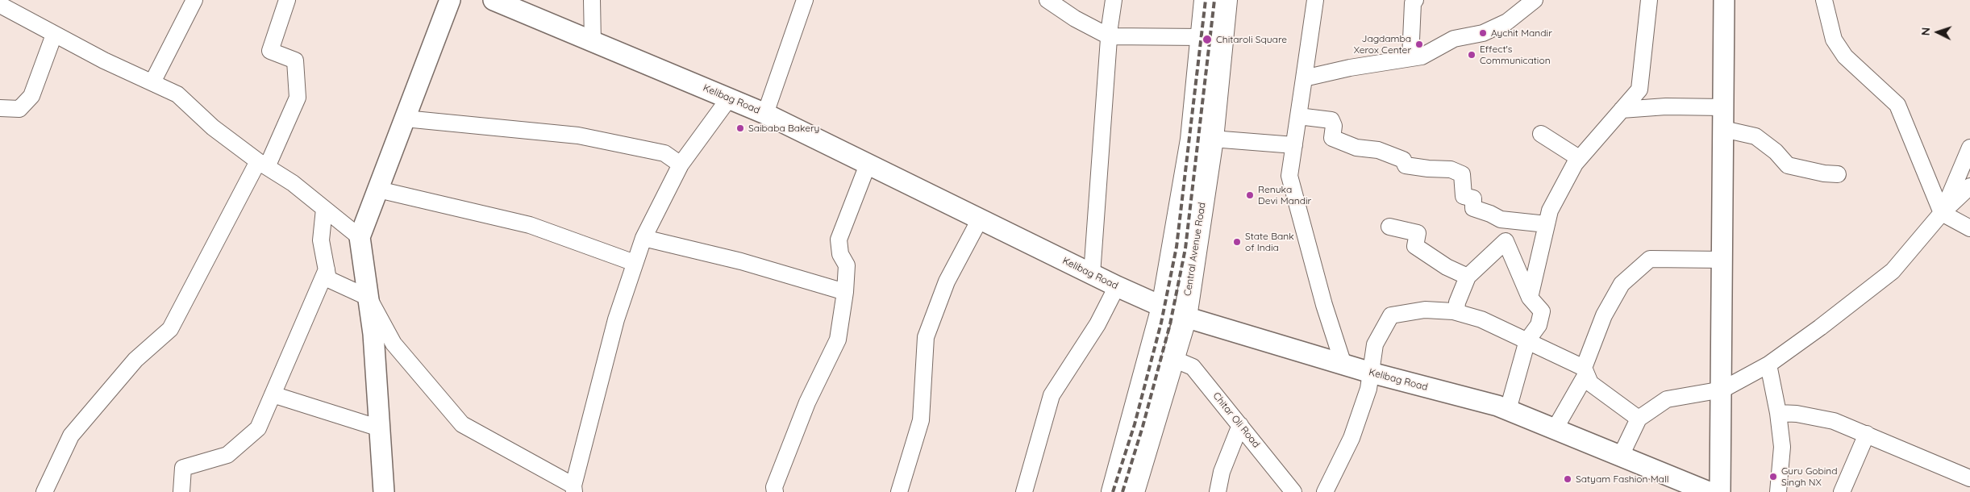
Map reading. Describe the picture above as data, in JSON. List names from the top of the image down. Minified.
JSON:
{"streets":{"main road":["Central Avenue Road"],"street":["Kelibag Road","Chitar Oli Road"]},"crossings":[["Kelibag Road","Central Avenue Road"],["Central Avenue Road","Chitar Oli Road"]],"places":["Aychit Mandir","Chitaroli Square","Jagdamba Xerox Center","Effect's Communication","Saibaba Bakery","Renuka Devi Mandir","State Bank of India","Guru Gobind Singh NX","Satyam Fashion Mall"],"north":"left"}
